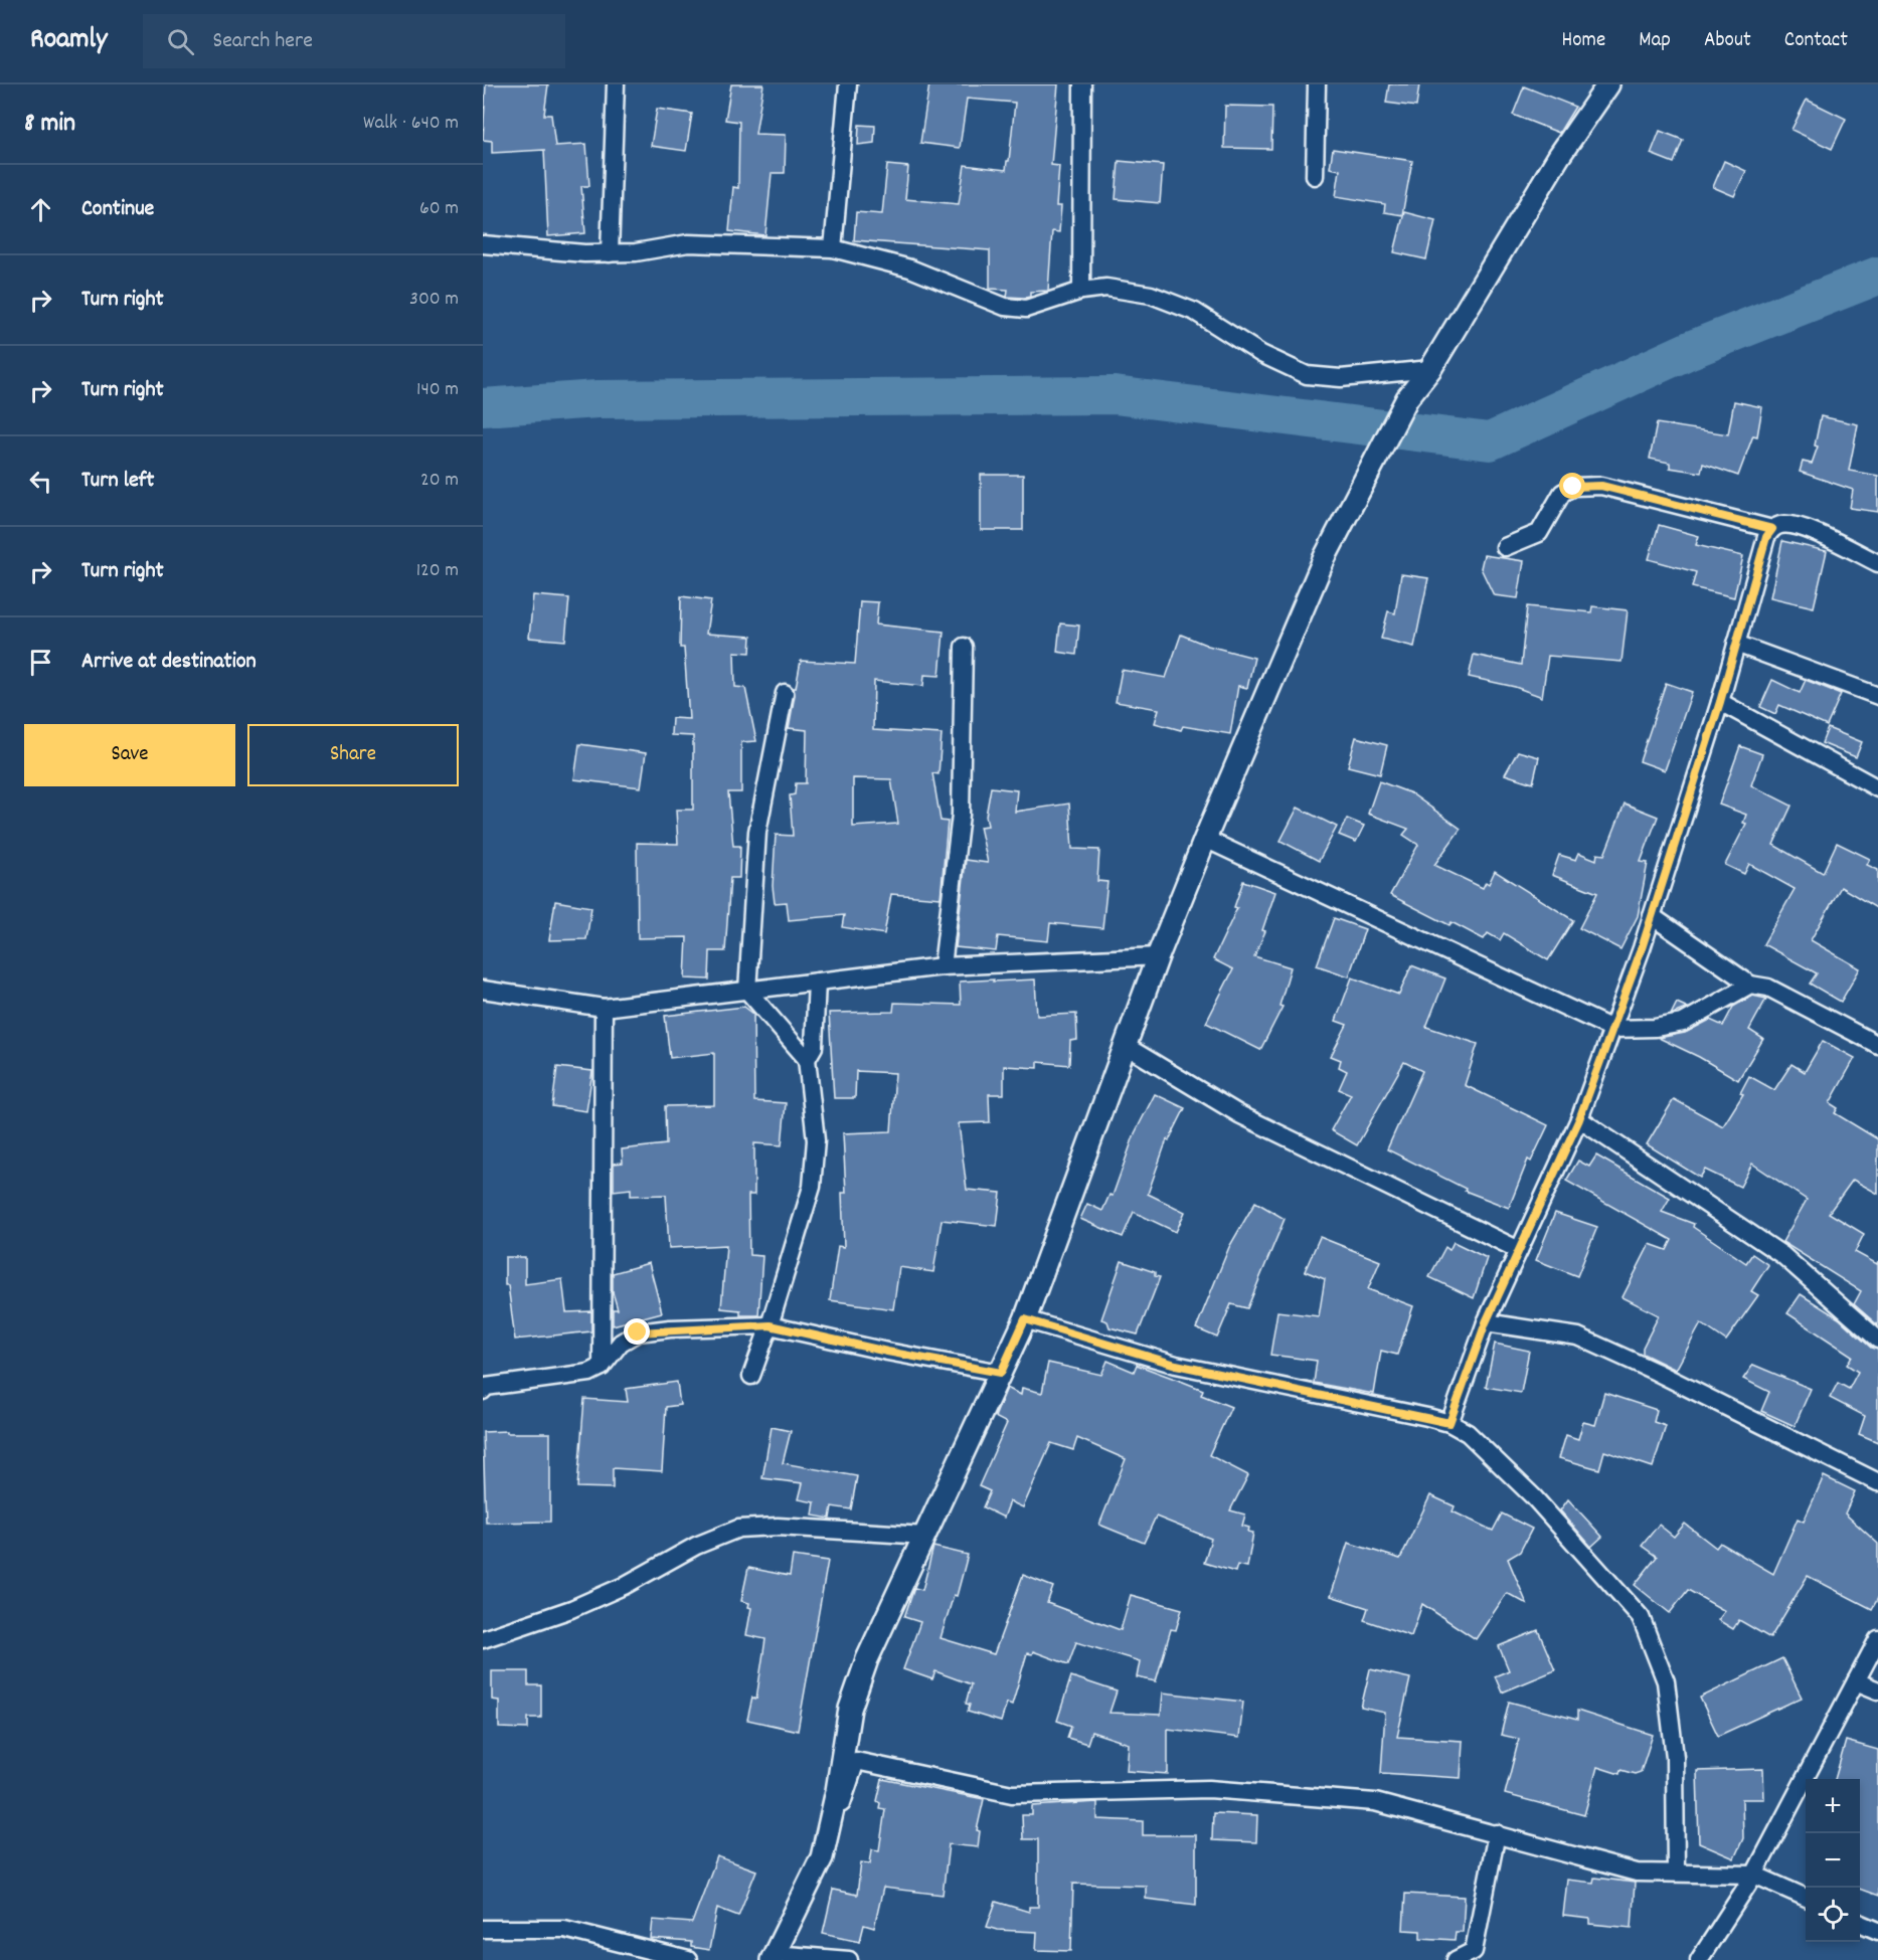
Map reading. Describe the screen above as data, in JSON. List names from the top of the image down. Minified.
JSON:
{"page":{"header":"Roamly","search":"Search here","nav":["Home","Map","About","Contact"],"heading":["8 min","Walk · 640 m"],"list":[["Continue","60 m"],["Turn right","300 m"],["Turn right","140 m"],["Turn left","20 m"],["Turn right","120 m"],"Arrive at destination"],"buttons":["Save","Share"],"map_buttons":["+","−"]}}
